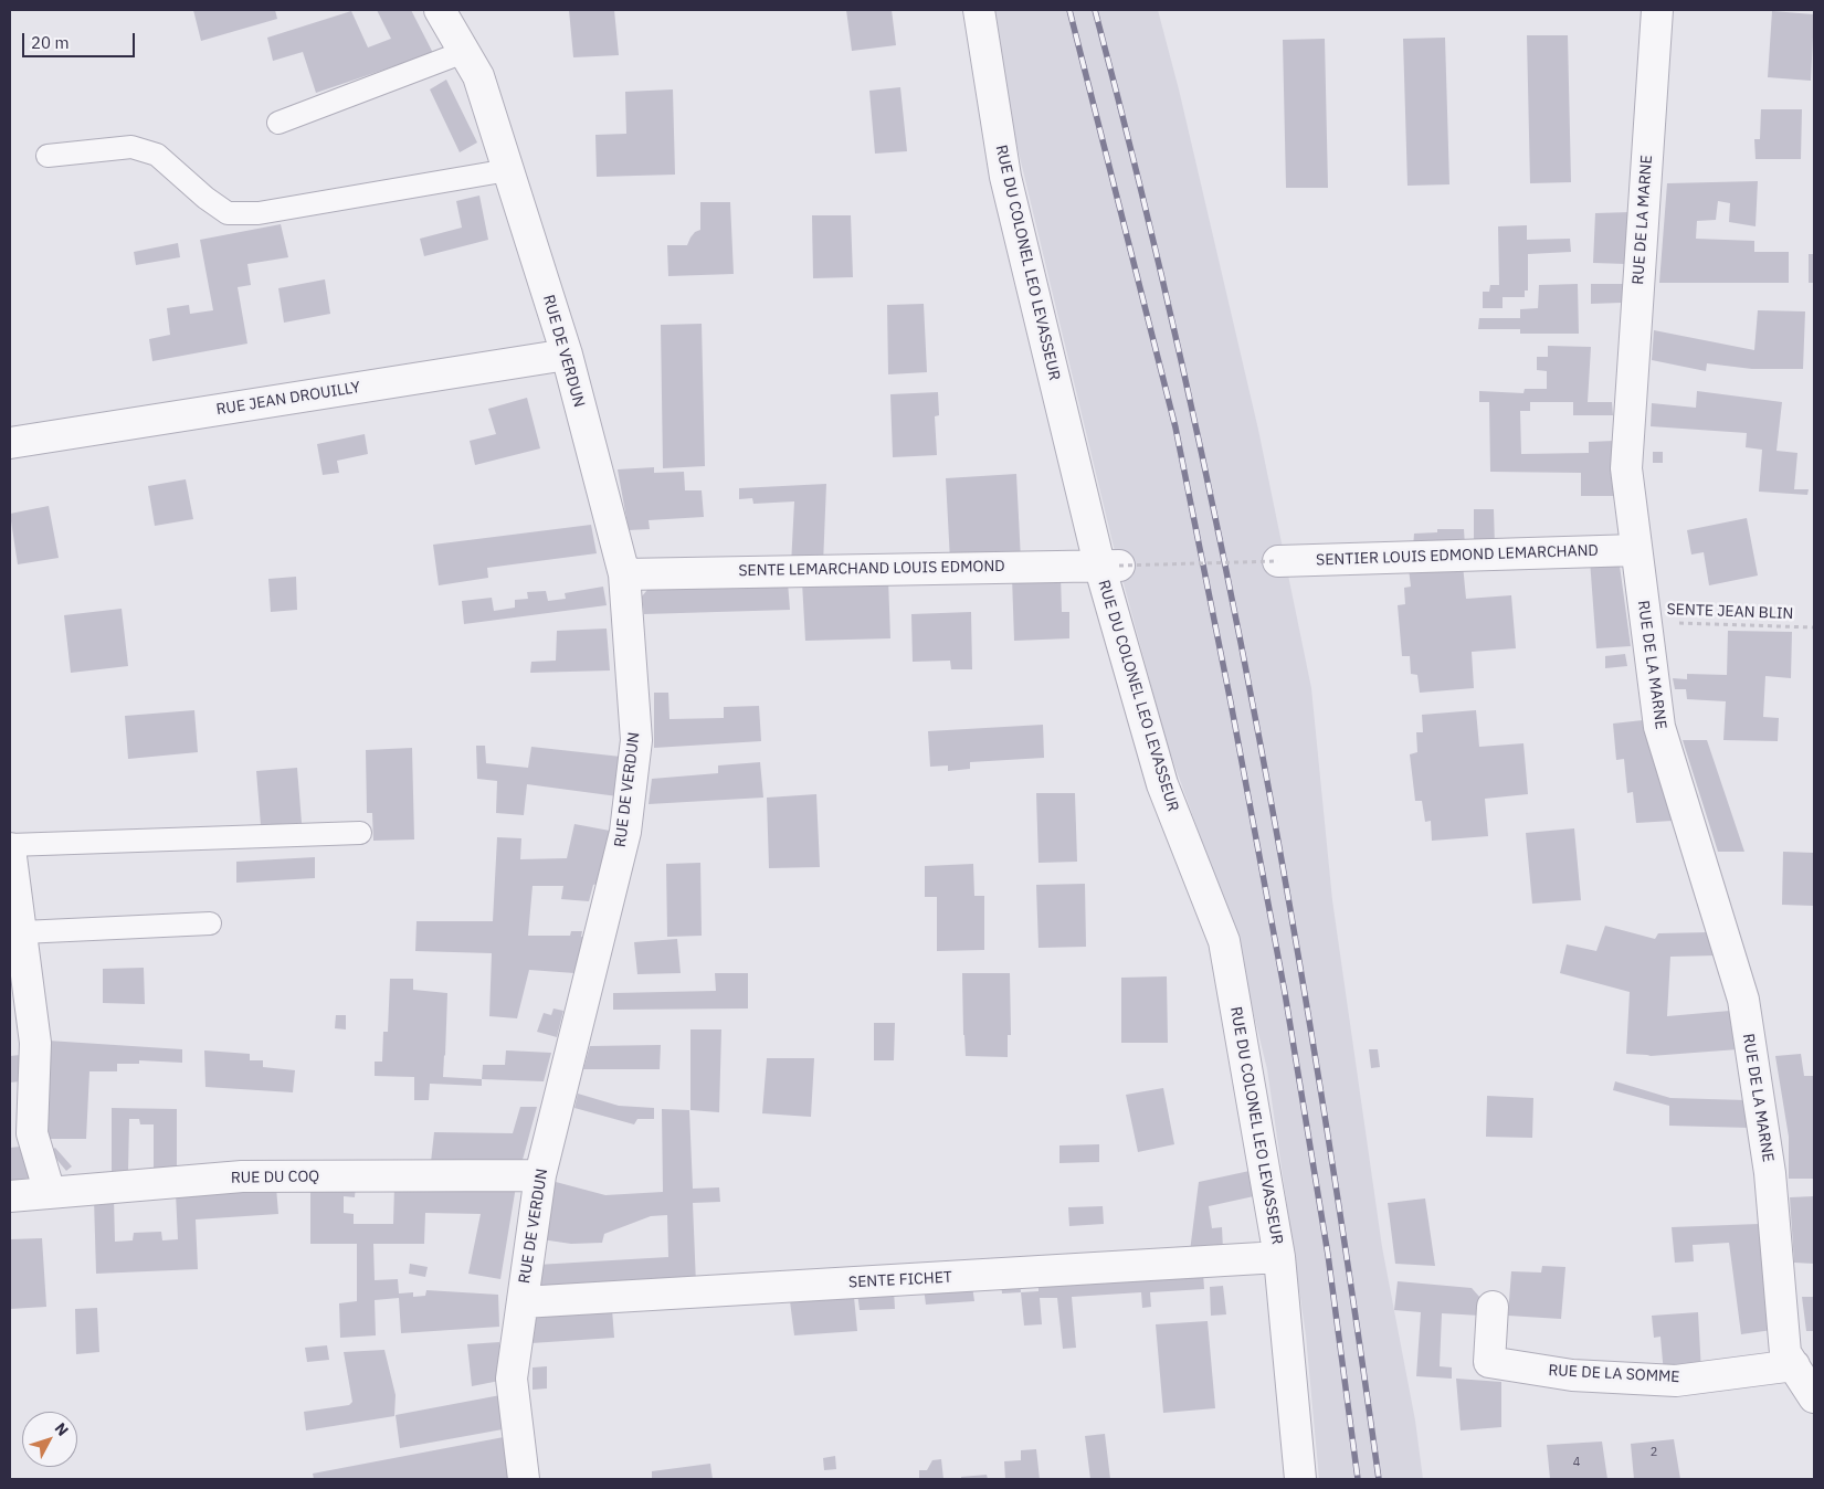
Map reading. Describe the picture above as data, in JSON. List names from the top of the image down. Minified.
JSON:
{"streets":{"street":["RUE DE LA MARNE","RUE DU COLONEL LEO LEVASSEUR","RUE DE VERDUN","RUE JEAN DROUILLY","SENTIER LOUIS EDMOND LEMARCHAND","SENTE LEMARCHAND LOUIS EDMOND","RUE DU COQ","SENTE FICHET","RUE DE LA SOMME"],"path":["SENTE JEAN BLIN"]},"crossings":[["RUE DE LA MARNE","SENTIER LOUIS EDMOND LEMARCHAND"],["RUE DE LA MARNE","SENTE JEAN BLIN"],["RUE DE LA MARNE","RUE DE LA SOMME"],["RUE DU COLONEL LEO LEVASSEUR","SENTE LEMARCHAND LOUIS EDMOND"],["RUE DU COLONEL LEO LEVASSEUR","SENTE FICHET"],["RUE DE VERDUN","RUE JEAN DROUILLY"],["RUE DE VERDUN","SENTE LEMARCHAND LOUIS EDMOND"],["RUE DE VERDUN","RUE DU COQ"],["RUE DE VERDUN","SENTE FICHET"]],"house_numbers":["2","4"],"scale_bar":"20 m","north":"top right"}
